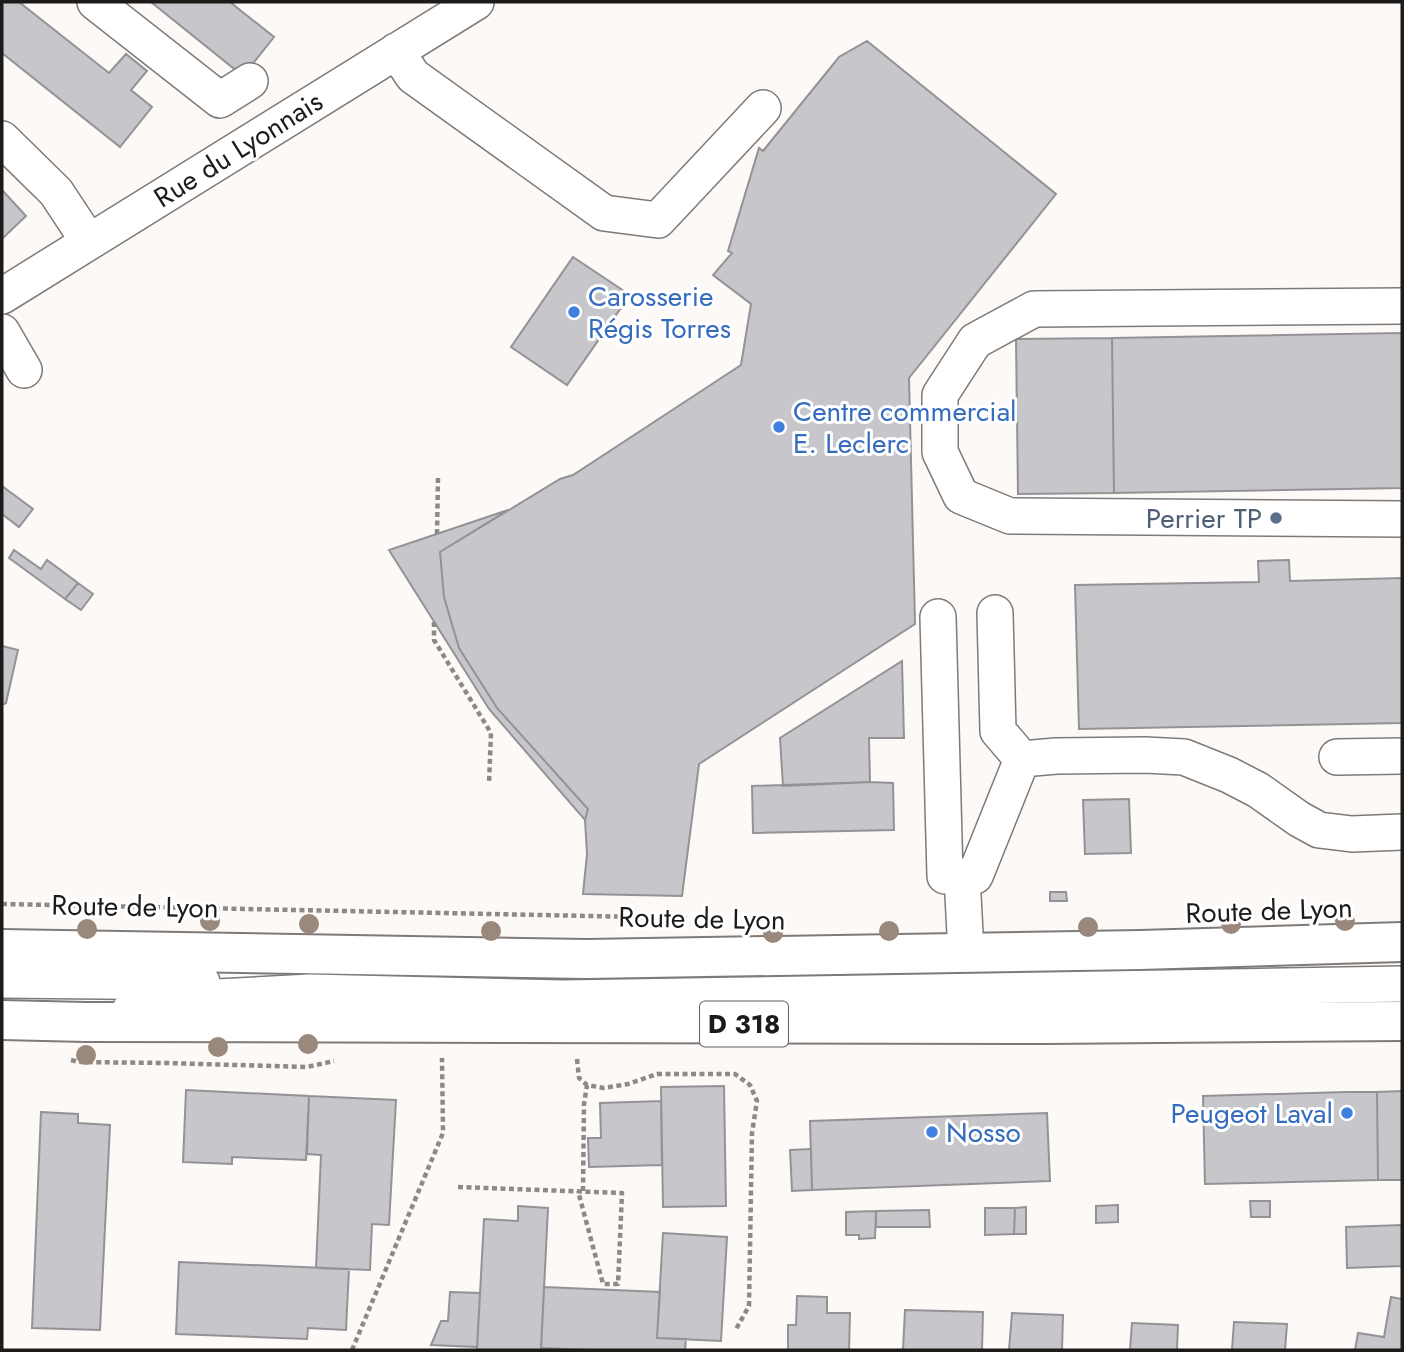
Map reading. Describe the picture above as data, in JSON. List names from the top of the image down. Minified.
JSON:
{"streets":{"main road":["Route de Lyon","D 318"],"street":["Rue du Lyonnais"]},"places":["Carosserie Régis Torres","Centre commercial E. Leclerc","Perrier TP","Peugeot Laval","Nosso"]}
